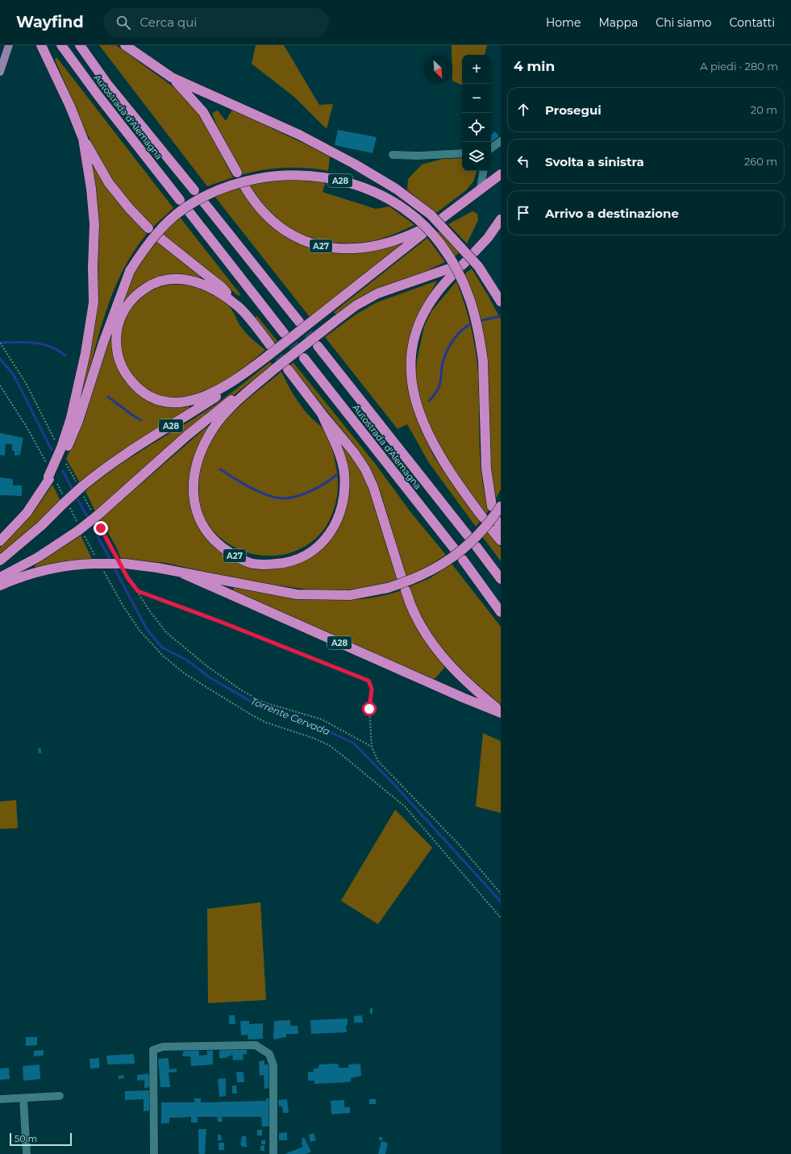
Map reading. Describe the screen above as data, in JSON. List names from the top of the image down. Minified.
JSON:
{"streets":{"highway":["Autostrada d'Alemagna","A28","A27"]},"crossings":[["A28","A27"]],"water":["Torrente Cervada"],"scale_bar":"50 m","north":"bottom right","page":{"header":"Wayfind","search":"Cerca qui","nav":["Home","Mappa","Chi siamo","Contatti"],"heading":["4 min","A piedi · 280 m"],"map_buttons":["+","−"],"list":[["Prosegui","20 m"],["Svolta a sinistra","260 m"],"Arrivo a destinazione"],"scale":"50 m"}}
